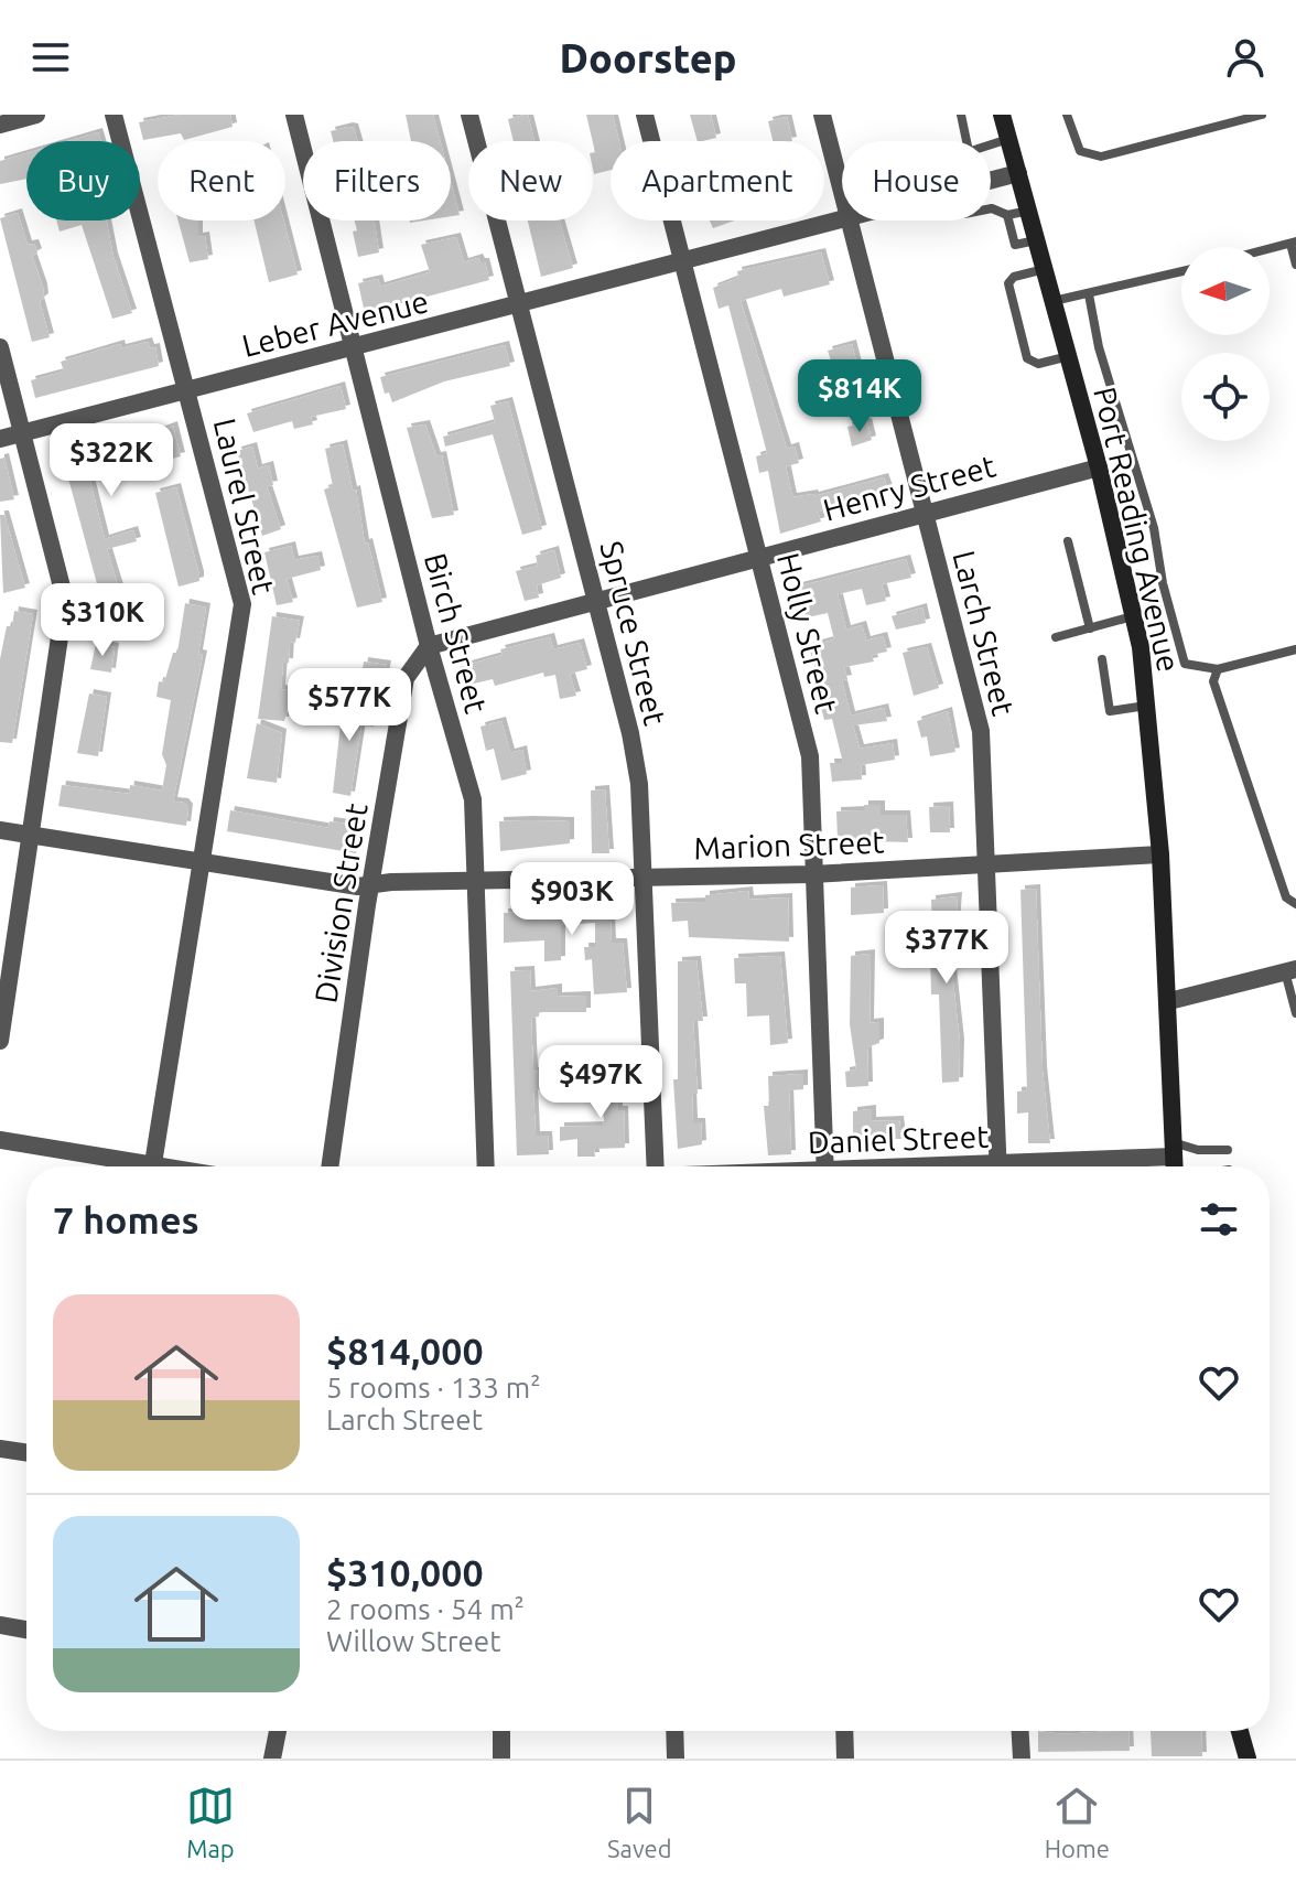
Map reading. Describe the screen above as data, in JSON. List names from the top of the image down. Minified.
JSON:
{"streets":{"street":["Leber Avenue","Henry Street","Laurel Street","Port Reading Avenue","Birch Street","Spruce Street","Holly Street","Larch Street","Marion Street","Division Street","Daniel Street"]},"crossings":[["Leber Avenue","Laurel Street"],["Leber Avenue","Port Reading Avenue"],["Leber Avenue","Birch Street"],["Leber Avenue","Spruce Street"],["Leber Avenue","Holly Street"],["Henry Street","Port Reading Avenue"],["Henry Street","Birch Street"],["Henry Street","Spruce Street"],["Henry Street","Holly Street"],["Henry Street","Larch Street"],["Henry Street","Division Street"],["Laurel Street","Marion Street"],["Port Reading Avenue","Marion Street"],["Port Reading Avenue","Daniel Street"],["Birch Street","Marion Street"],["Birch Street","Division Street"],["Spruce Street","Marion Street"],["Holly Street","Marion Street"],["Larch Street","Marion Street"],["Marion Street","Division Street"]],"north":"left","page":{"header":"Doorstep","chip":["Buy","Rent","Filters","New","Apartment","House"],"price":["$814K","$322K","$310K","$577K","$903K","$377K","$497K"],"heading":"7 homes","list":[{"name":"$814,000","note":"5 rooms · 133 m² · Larch Street"},{"name":"$310,000","note":"2 rooms · 54 m² · Willow Street"}],"tabs":["Map","Saved","Home"]}}
